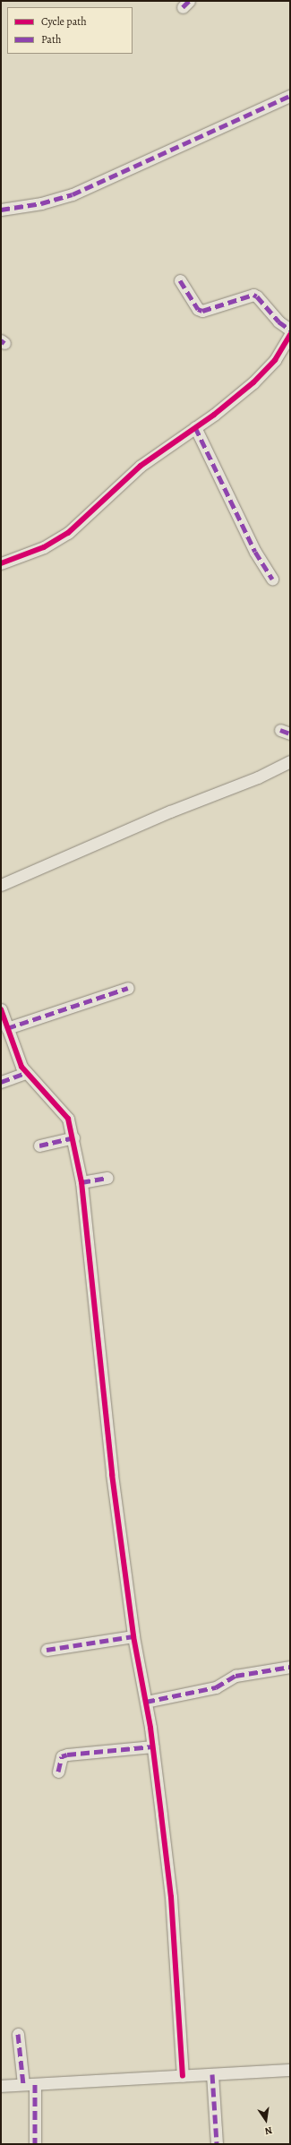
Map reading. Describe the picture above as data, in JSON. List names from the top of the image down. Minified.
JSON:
{"legend":["Cycle path","Path"],"north":"bottom"}
